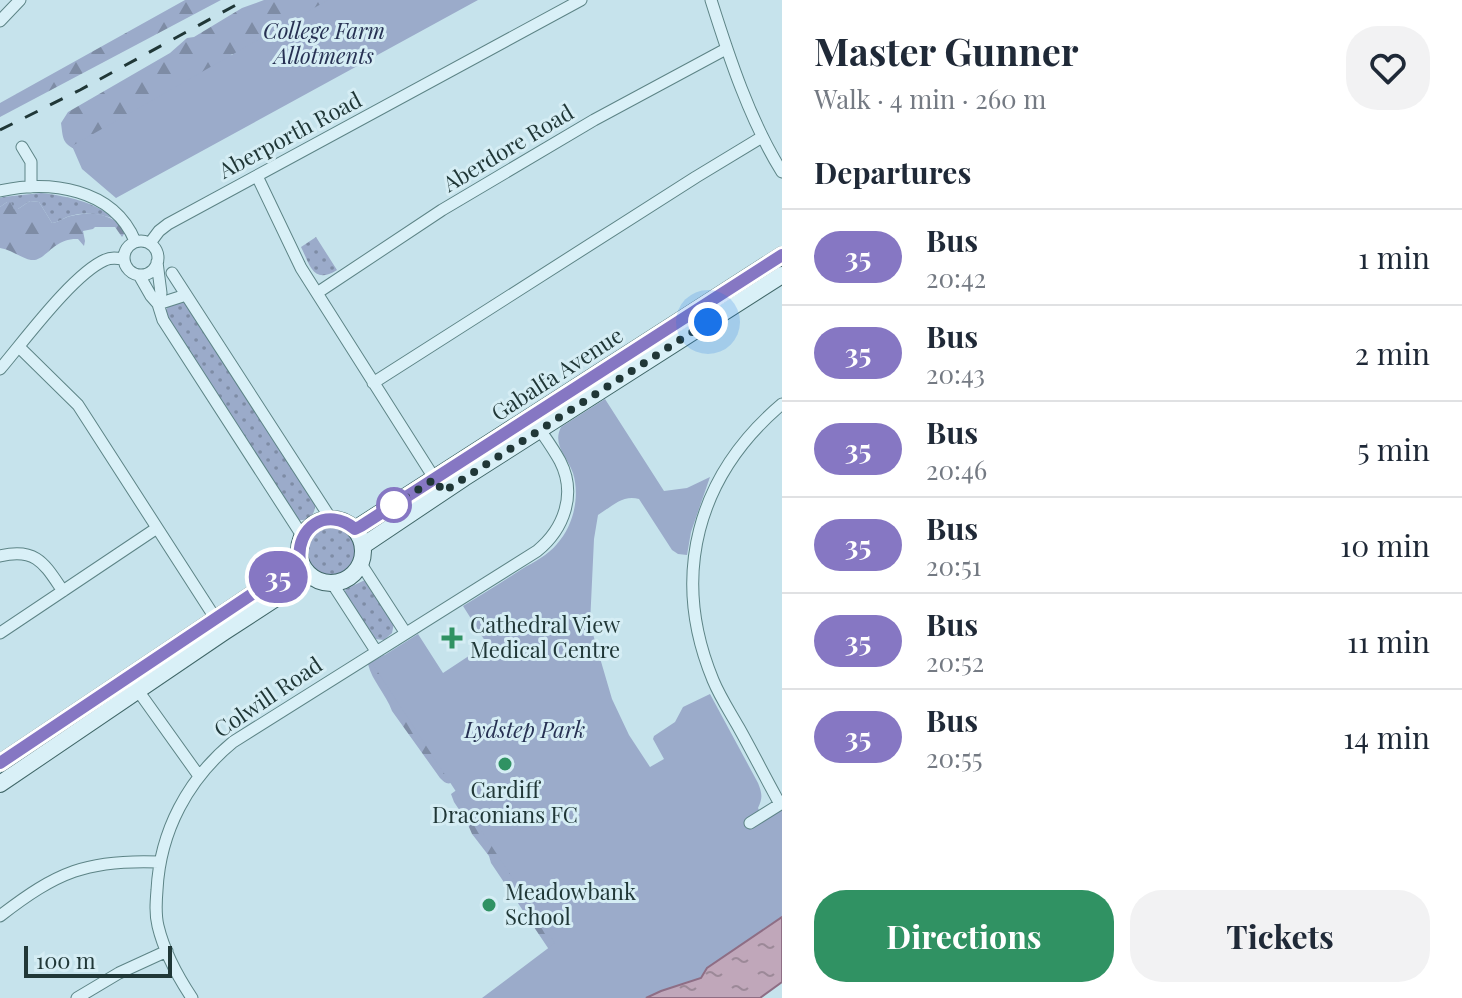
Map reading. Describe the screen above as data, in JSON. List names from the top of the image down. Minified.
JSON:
{"streets":{"street":["Aberporth Road","Aberdore Road","Gabalfa Avenue","Colwill Road"]},"crossings":[["Gabalfa Avenue","Colwill Road"]],"parks":["College Farm Allotments","Lydstep Park"],"places":{"health":["Cathedral View Medical Centre"],"other":["Cardiff Draconians FC","Meadowbank School"]},"lines":["bus line 35"],"scale_bar":"100 m","page":{"on_map":"35","heading":[["Master Gunner","Walk · 4 min · 260 m"],"Departures"],"list":[{"mark":"35","name":"Bus","note":"20:42","value":"1 min"},{"mark":"35","name":"Bus","note":"20:43","value":"2 min"},{"mark":"35","name":"Bus","note":"20:46","value":"5 min"},{"mark":"35","name":"Bus","note":"20:51","value":"10 min"},{"mark":"35","name":"Bus","note":"20:52","value":"11 min"},{"mark":"35","name":"Bus","note":"20:55","value":"14 min"}],"buttons":["Directions","Tickets"],"scale":"100 m"}}
